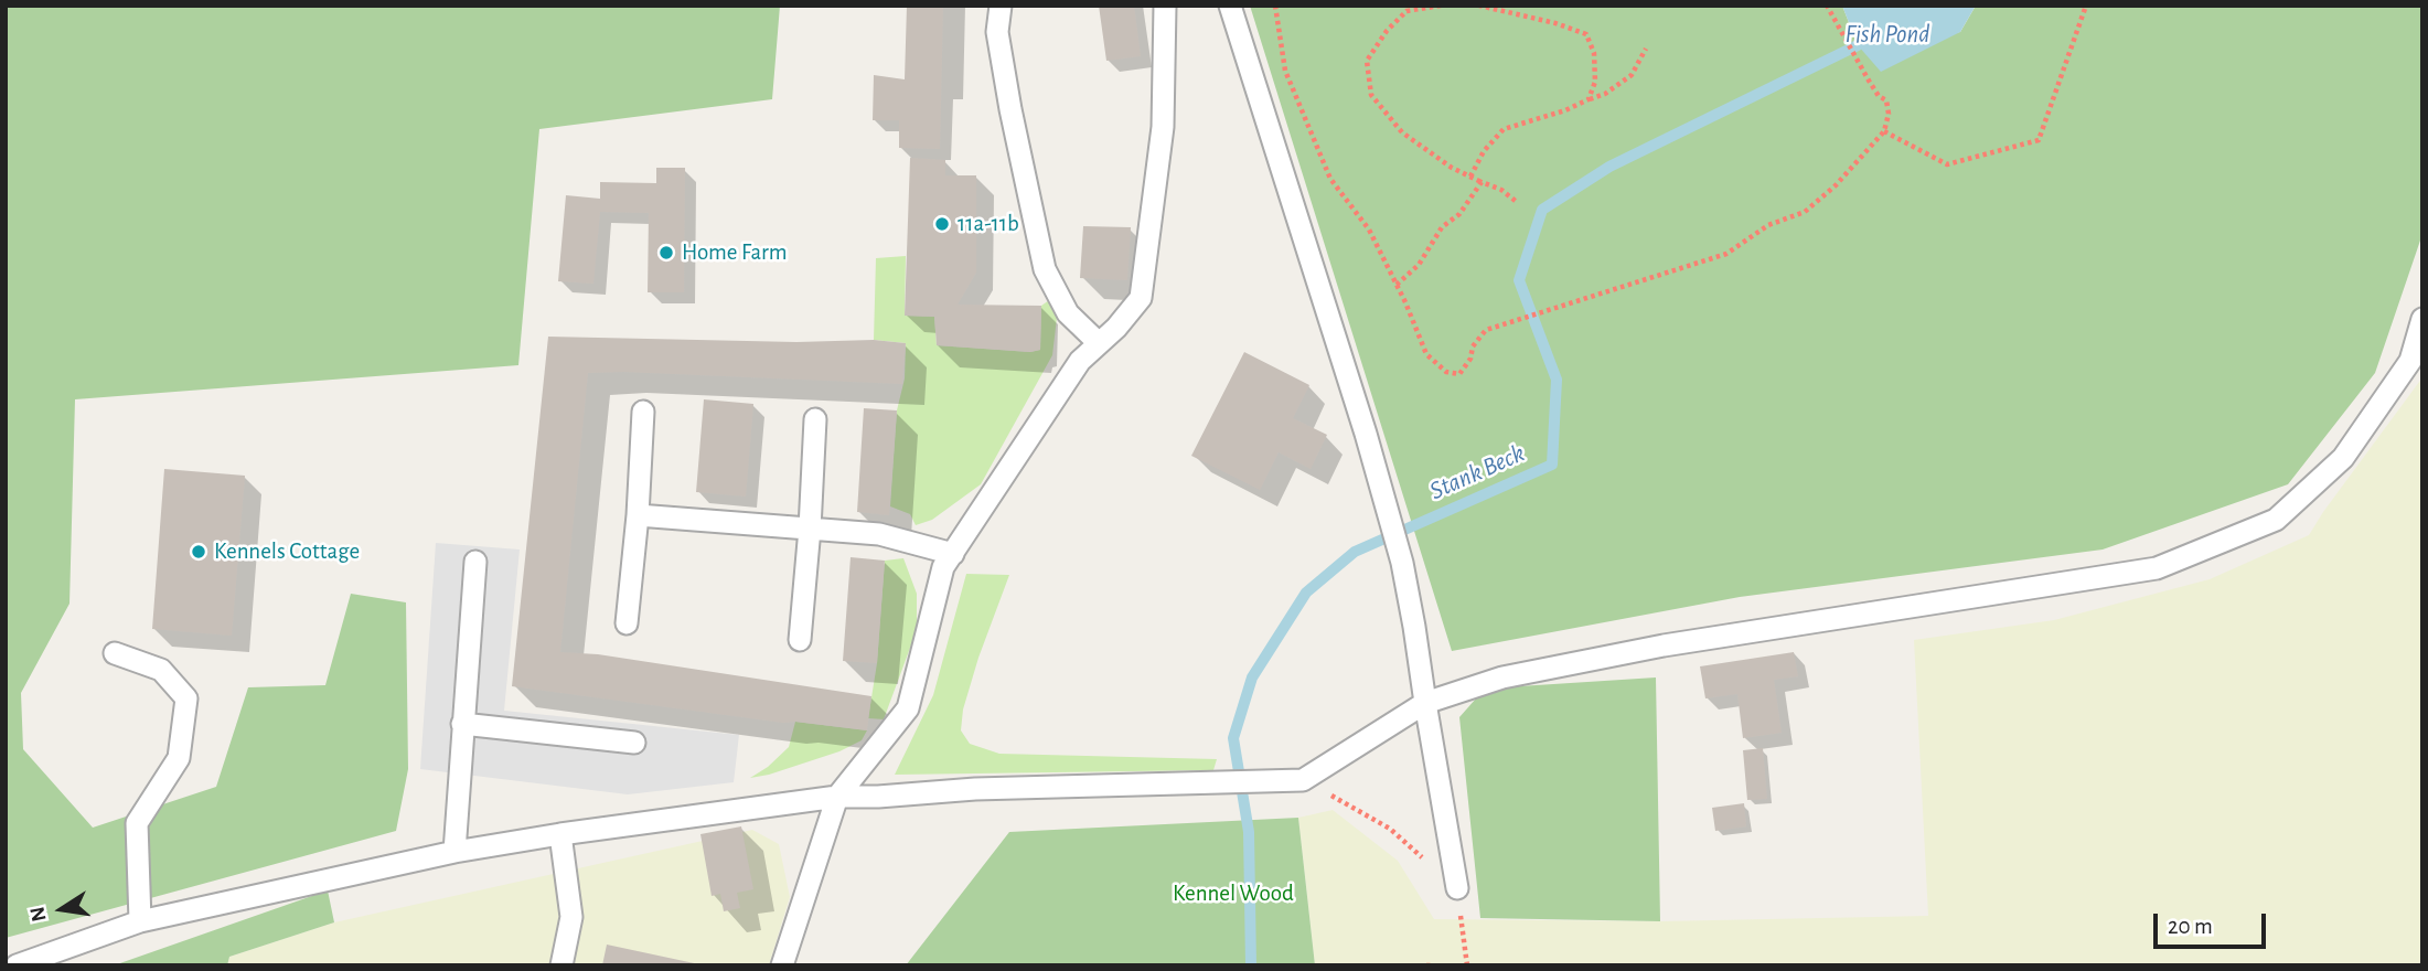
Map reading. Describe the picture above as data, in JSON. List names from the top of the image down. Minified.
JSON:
{"water":["Fish Pond","Stank Beck"],"parks":["Kennel Wood"],"places":["11a-11b","Home Farm","Kennels Cottage"],"scale_bar":"20 m","north":"left"}
